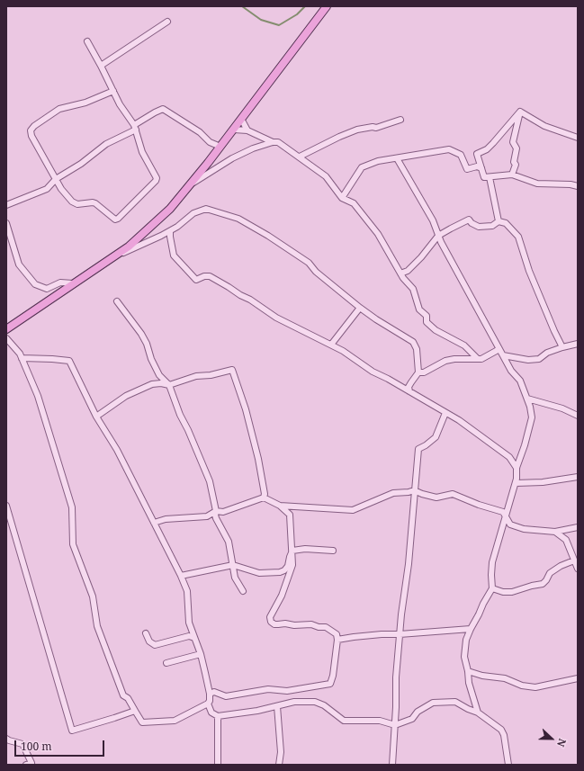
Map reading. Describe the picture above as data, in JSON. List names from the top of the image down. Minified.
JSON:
{"scale_bar":"100 m","north":"right"}
